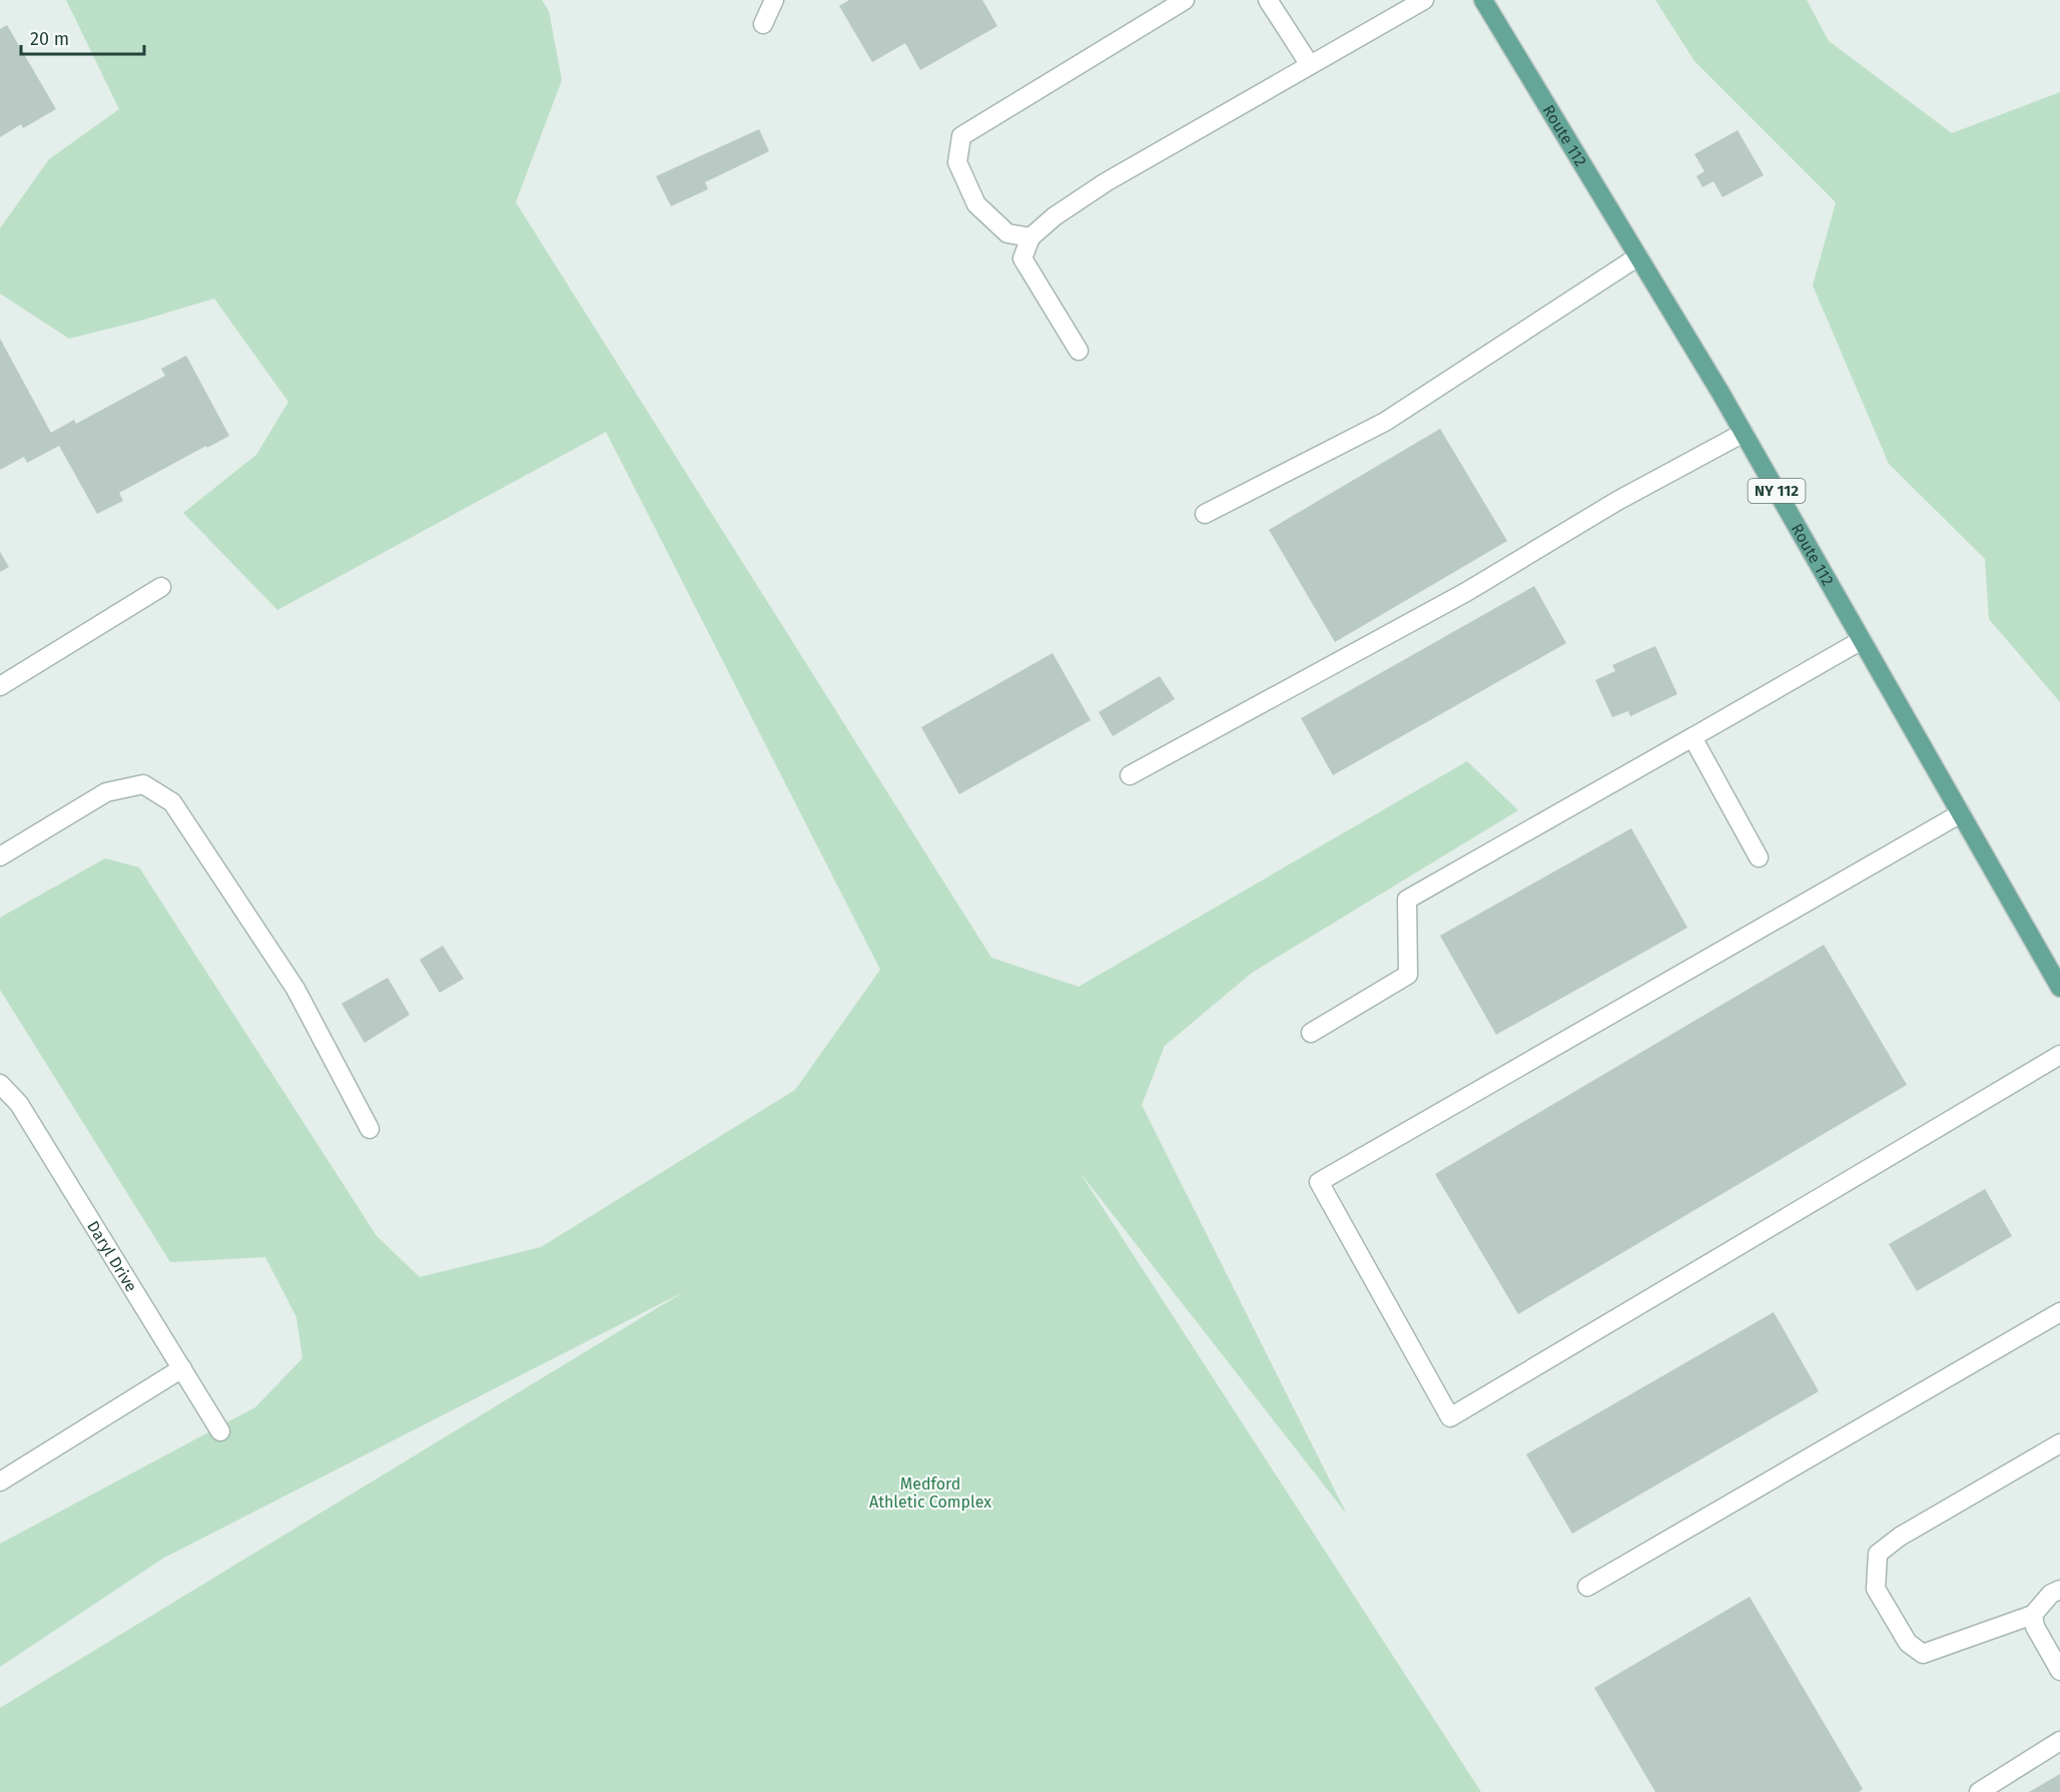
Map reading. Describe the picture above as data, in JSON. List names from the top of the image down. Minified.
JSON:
{"streets":{"main road":["Route 112","NY 112"],"street":["Daryl Drive"]},"parks":["Medford Athletic Complex"],"scale_bar":"20 m"}
